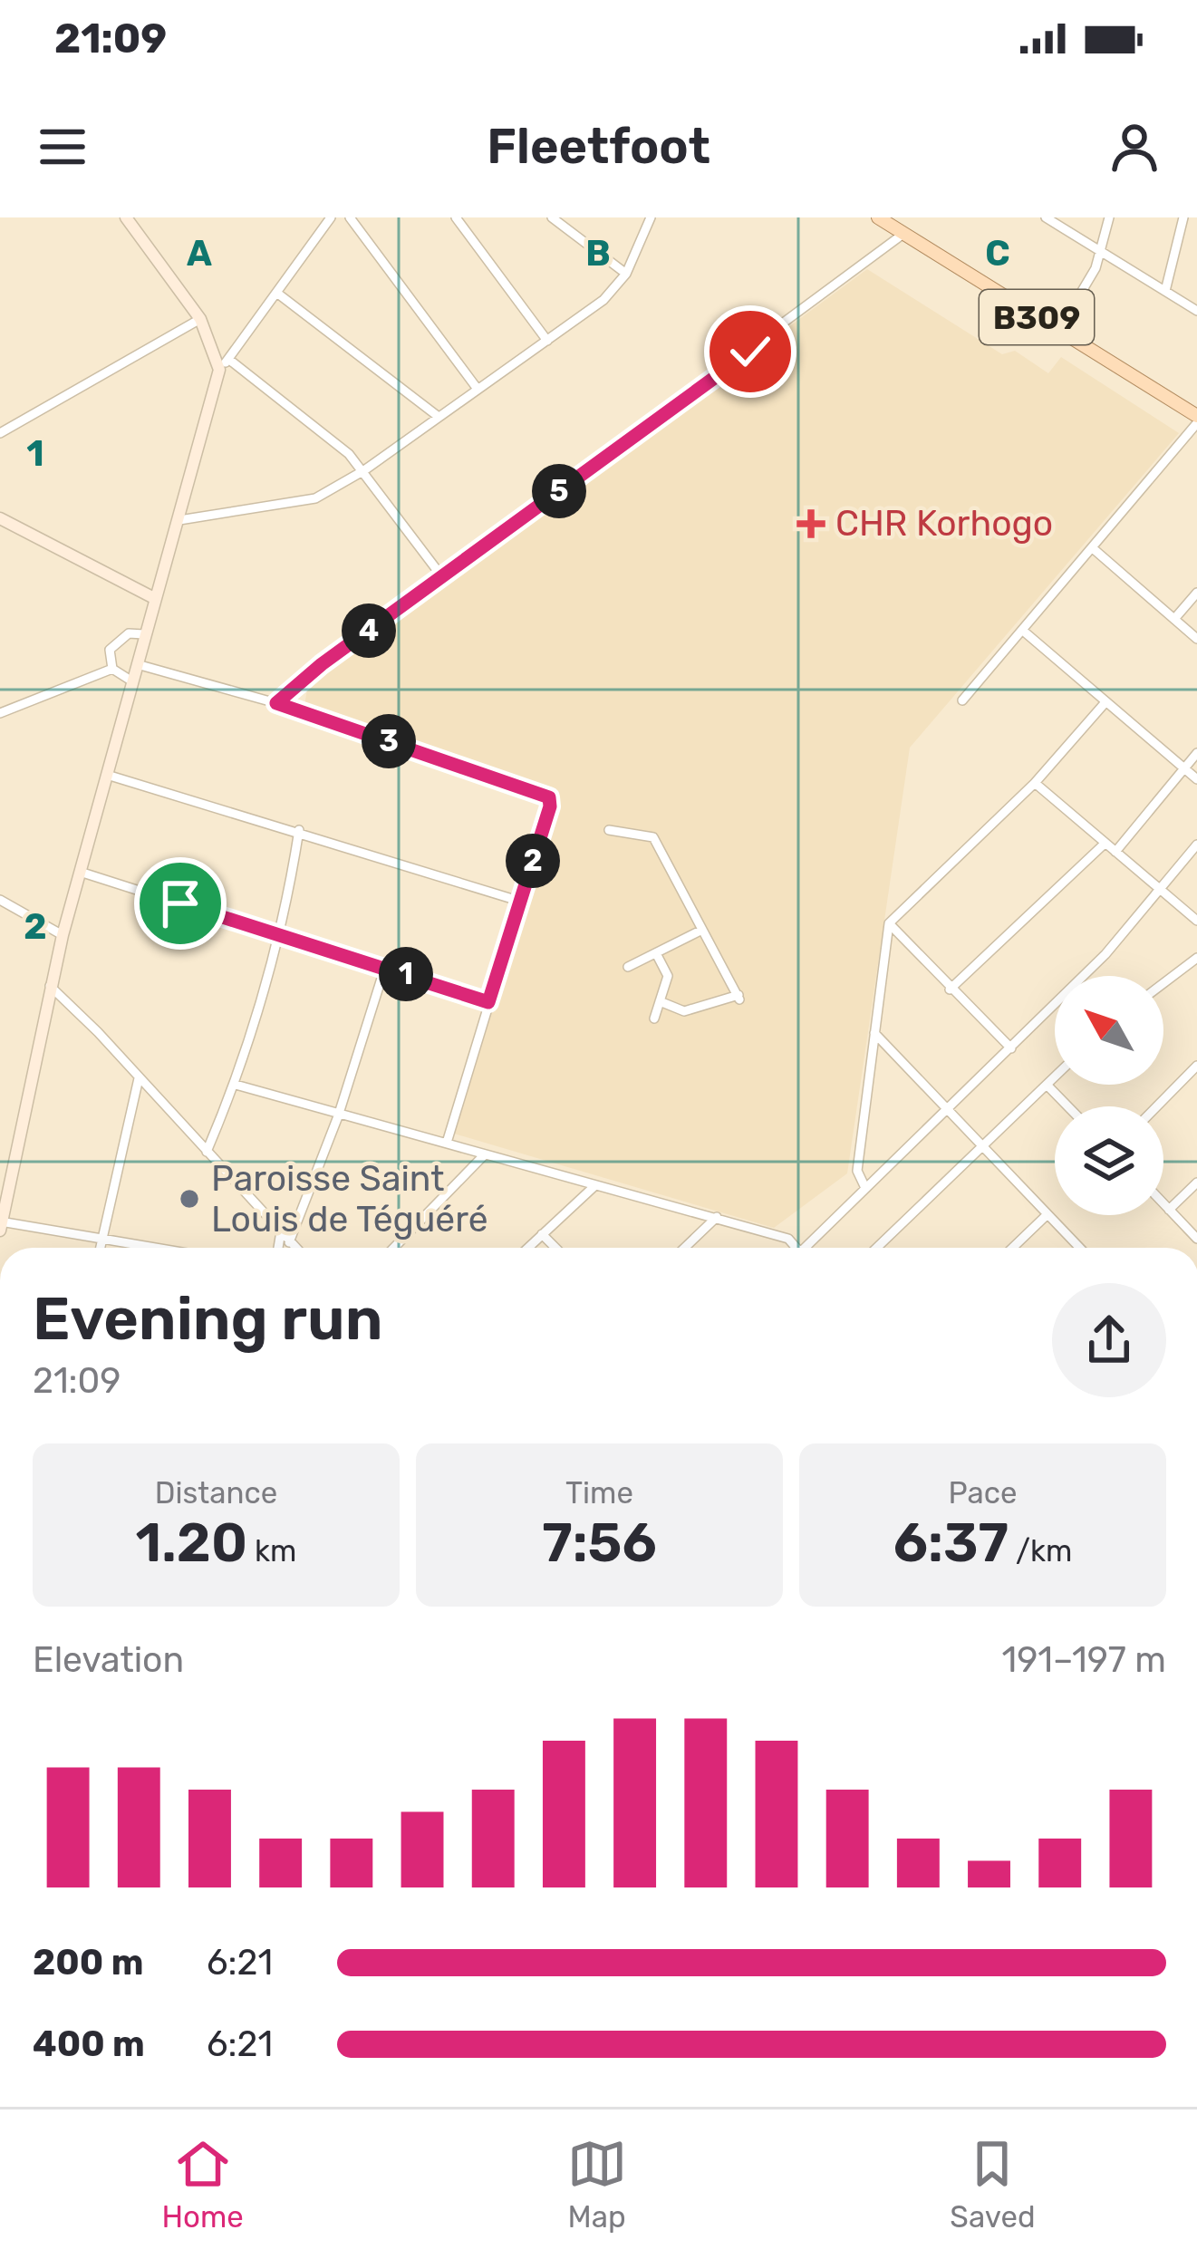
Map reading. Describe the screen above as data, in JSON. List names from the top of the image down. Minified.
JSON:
{"streets":{"main road":["B309"]},"places":{"health":["CHR Korhogo"],"other":["Paroisse Saint Louis de Téguéré"]},"north":"top left","page":{"status":"21:09","header":"Fleetfoot","pins":["5","4","3","2","1"],"heading":["Evening run","21:09"],"stats":[["Distance","1.20 km"],["Time","7:56"],["Pace","6:37 /km"]],"chart":["Elevation","191–197 m"],"list":[{"name":"200 m","note":"6:21"},{"name":"400 m","note":"6:21"}],"tabs":["Home","Map","Saved"]},"grid":{"columns":["A","B","C"],"rows":["1","2"]}}
